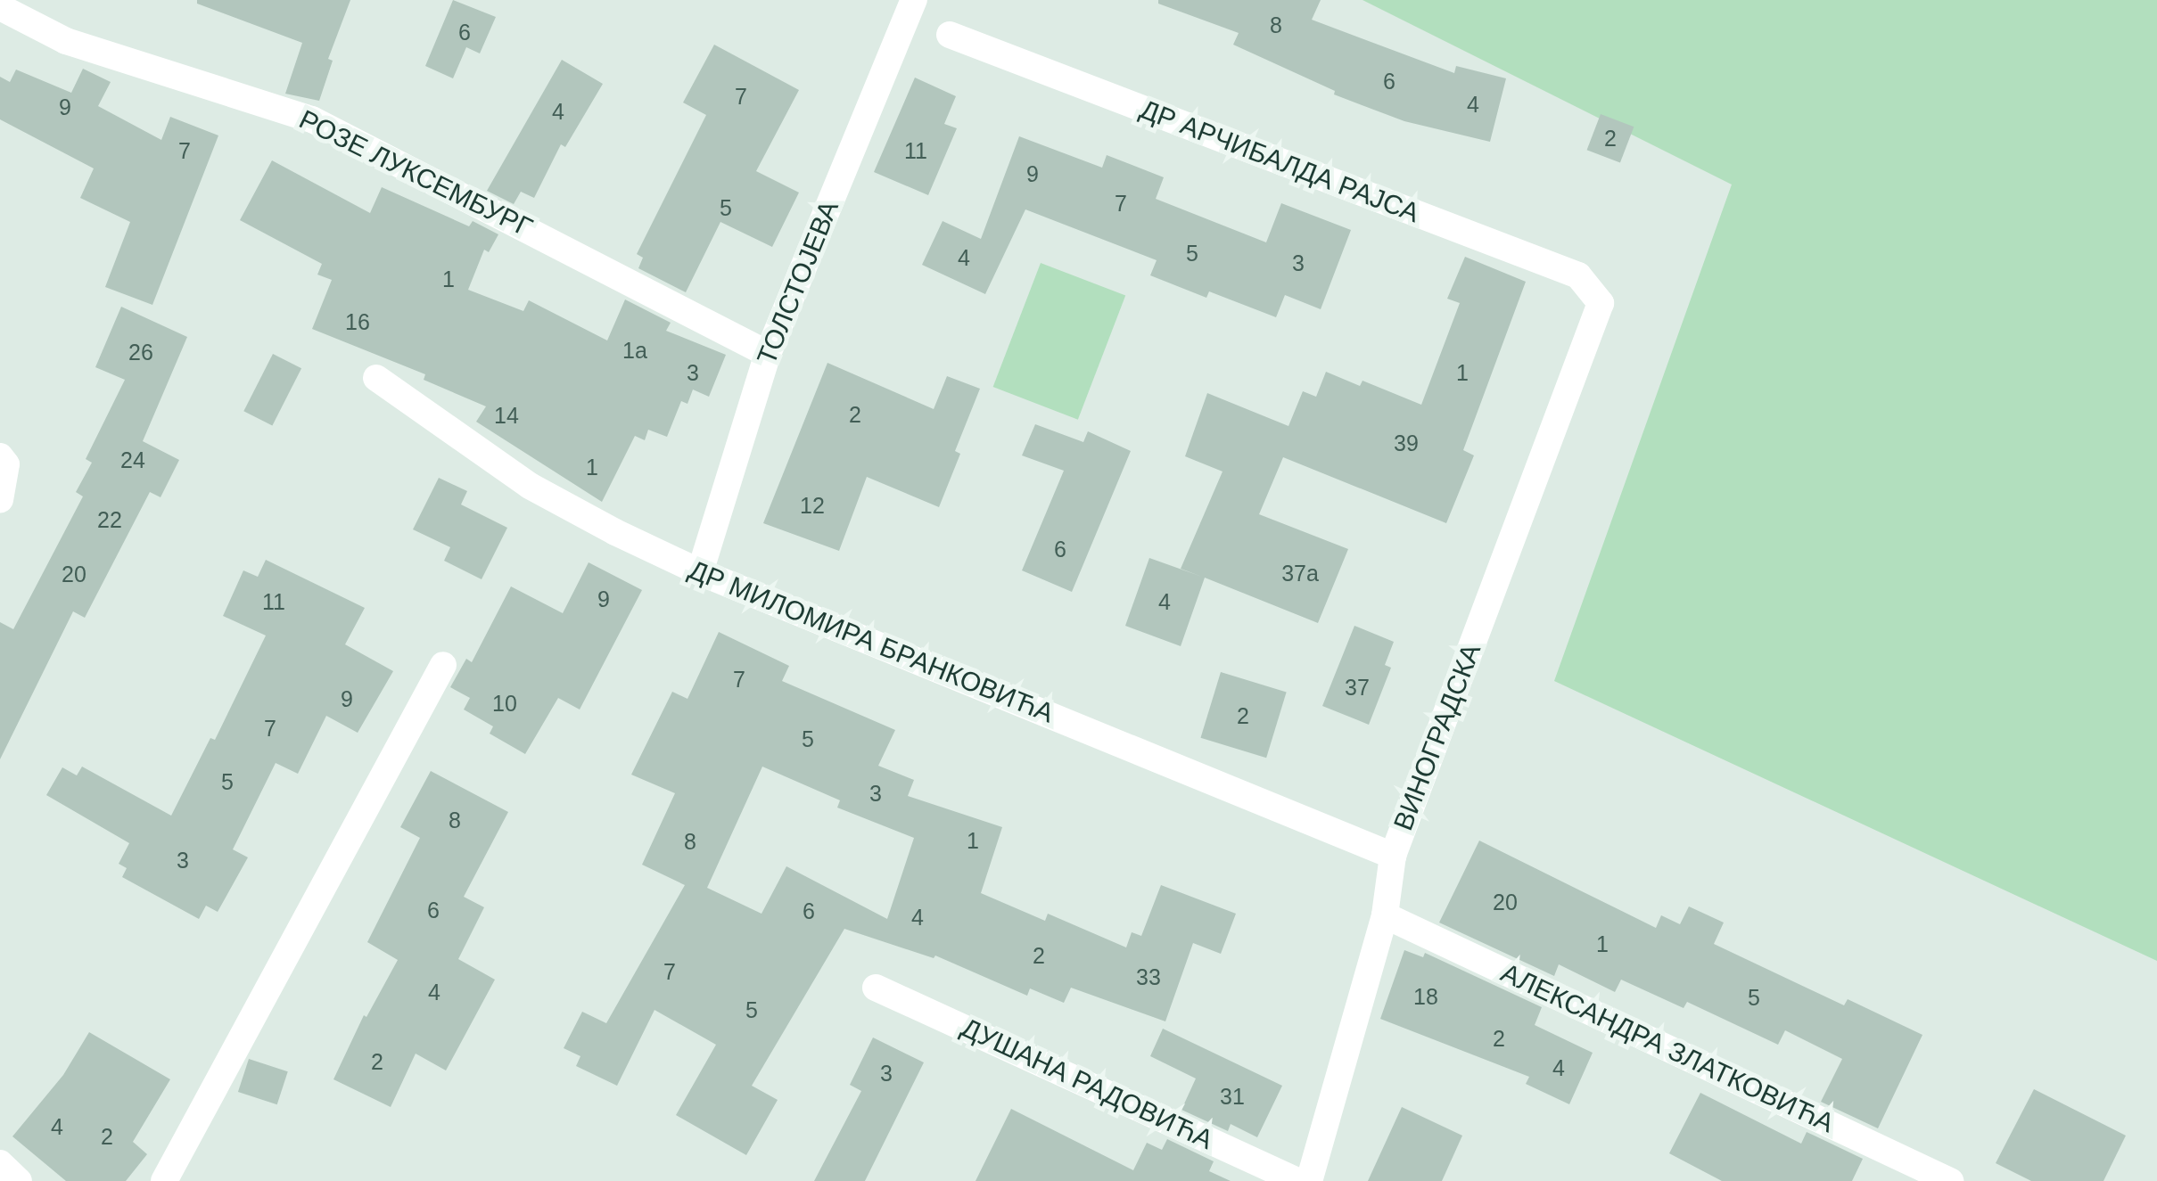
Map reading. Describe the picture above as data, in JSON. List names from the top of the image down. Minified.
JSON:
{"streets":{"street":["ДР АРЧИБАЛДА РАЈСА","РОЗЕ ЛУКСЕМБУРГ","ТОЛСТОЈЕВА","ДР МИЛОМИРА БРАНКОВИЋА","ВИНОГРАДСКА","АЛЕКСАНДРА ЗЛАТКОВИЋА","ДУШАНА РАДОВИЋА"]},"crossings":[["ДР АРЧИБАЛДА РАЈСА","ВИНОГРАДСКА"],["РОЗЕ ЛУКСЕМБУРГ","ТОЛСТОЈЕВА"],["ТОЛСТОЈЕВА","ДР МИЛОМИРА БРАНКОВИЋА"],["ДР МИЛОМИРА БРАНКОВИЋА","ВИНОГРАДСКА"],["ВИНОГРАДСКА","АЛЕКСАНДРА ЗЛАТКОВИЋА"]],"house_numbers":["8","6","6","7","4","9","4","2","7","11","9","7","5","5","4","3","1","16","1a","26","3","1","2","14","39","24","1","12","22","6","37a","20","9","11","4","7","37","9","10","2","7","5","5","3","8","1","8","3","20","6","6","4","1","2","7","33","4","18","5","5","2","2","4","3","31","4","2"]}
